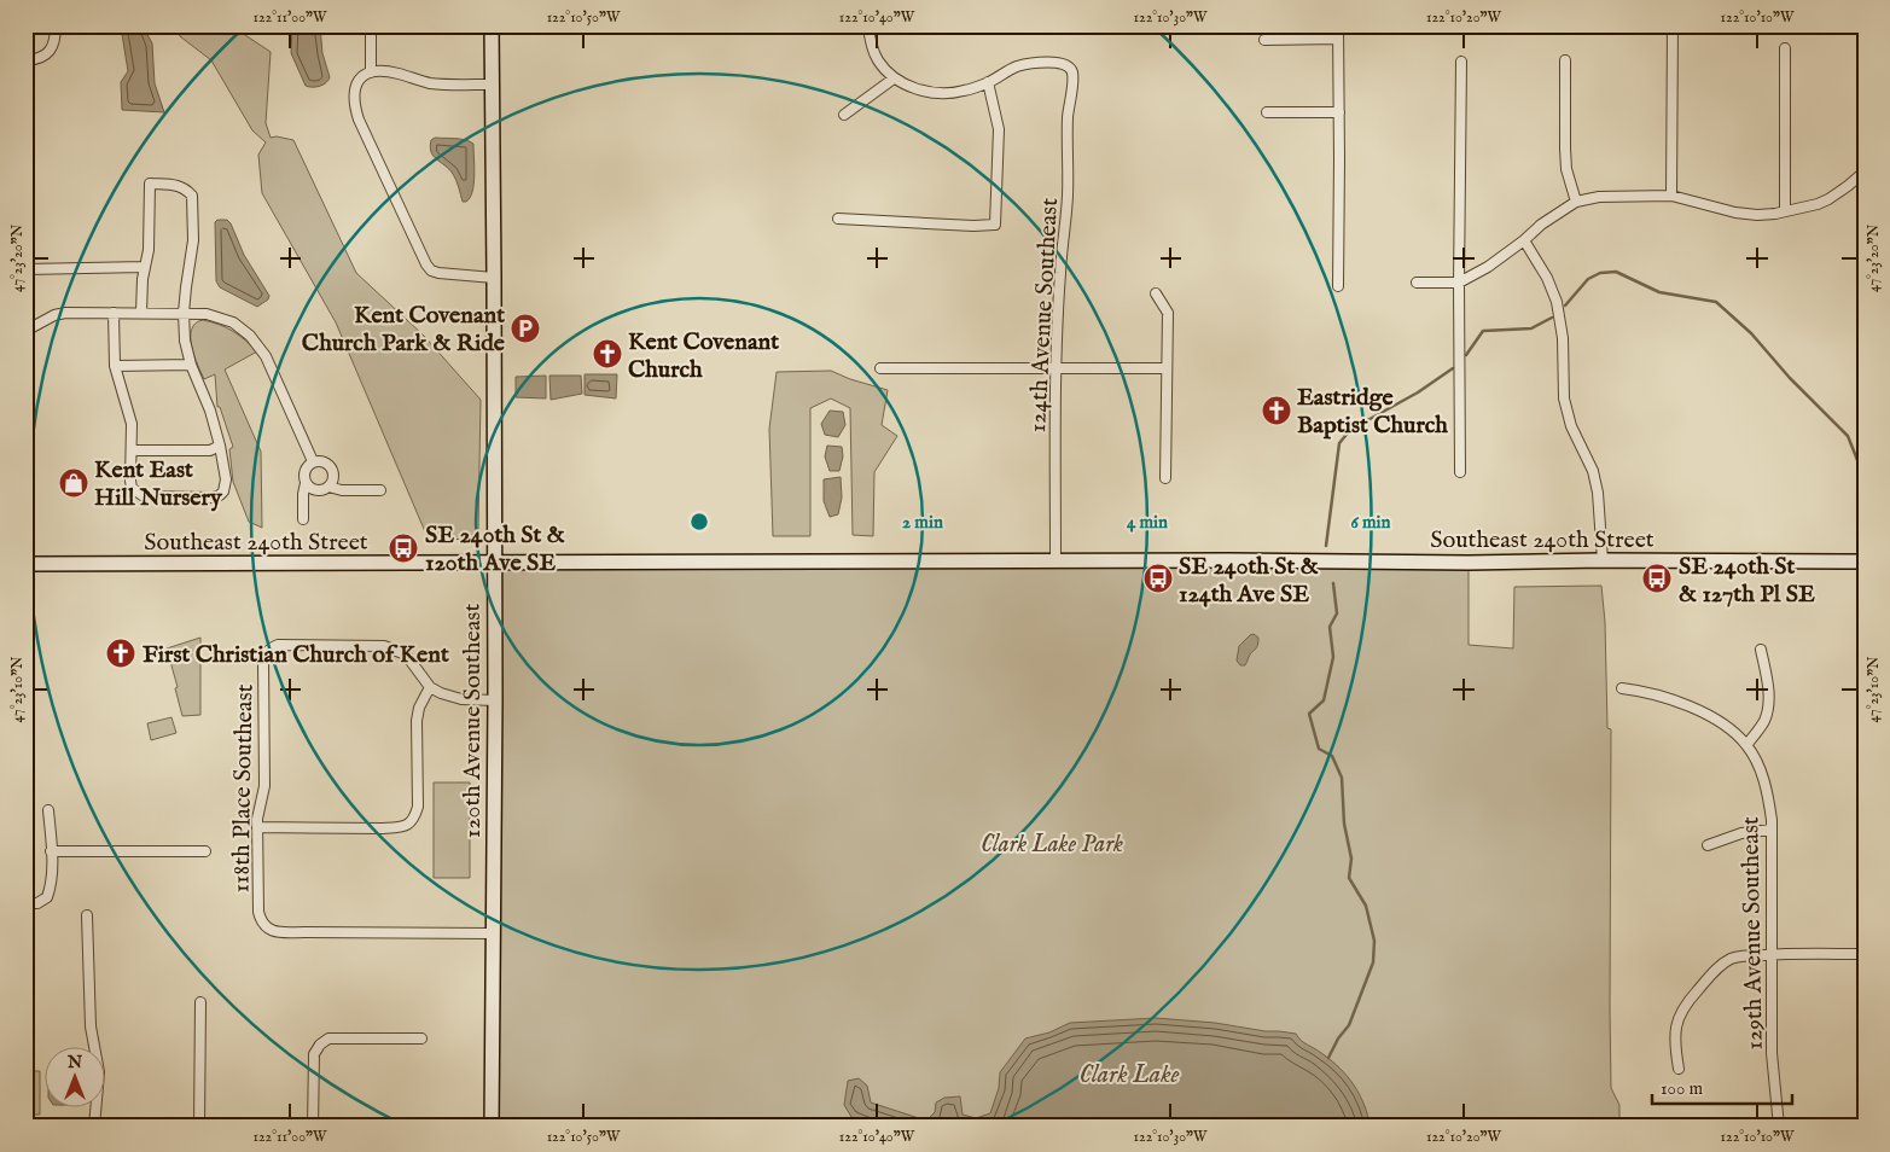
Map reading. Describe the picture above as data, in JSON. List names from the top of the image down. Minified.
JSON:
{"streets":{"main road":["Southeast 240th Street","120th Avenue Southeast"],"street":["124th Avenue Southeast","118th Place Southeast","129th Avenue Southeast"]},"crossings":[["124th Avenue Southeast","Southeast 240th Street"],["Southeast 240th Street","120th Avenue Southeast"],["120th Avenue Southeast","118th Place Southeast"]],"water":["Clark Lake"],"parks":["Clark Lake Park"],"places":{"parking":["Kent Covenant Church Park & Ride"],"church":["Kent Covenant Church","Eastridge Baptist Church","First Christian Church of Kent"],"shop":["Kent East Hill Nursery"],"bus stop":["SE 240th St & 120th Ave SE","SE 240th St & 124th Ave SE","SE 240th St & 127th Pl SE"]},"scale_bar":"100 m","north":"top","coordinates":["122°11'00\"W","122°10'50\"W","122°10'40\"W","122°10'30\"W","122°10'20\"W","122°10'10\"W","47°23'20\"N","47°23'10\"N"],"rings":["2 min","4 min","6 min"]}
